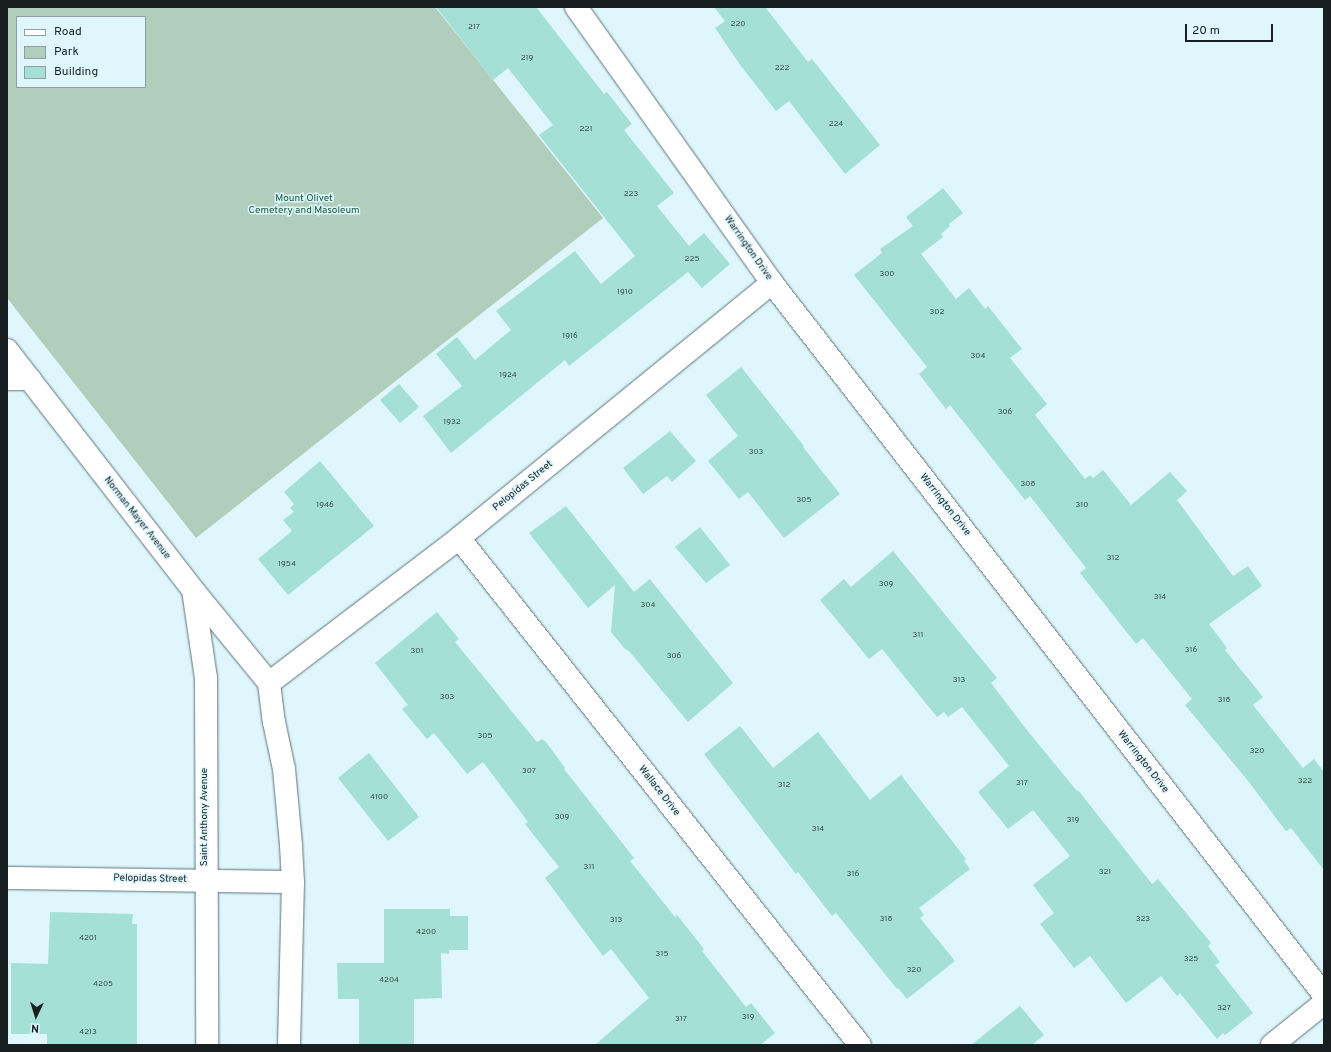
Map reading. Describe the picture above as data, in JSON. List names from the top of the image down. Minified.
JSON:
{"streets":{"street":["Warrington Drive","Pelopidas Street","Norman Mayer Avenue","Wallace Drive","Saint Anthony Avenue"]},"crossings":[["Warrington Drive","Pelopidas Street"],["Pelopidas Street","Norman Mayer Avenue"],["Pelopidas Street","Wallace Drive"],["Pelopidas Street","Saint Anthony Avenue"],["Norman Mayer Avenue","Saint Anthony Avenue"]],"parks":["Mount Olivet Cemetery and Masoleum"],"house_numbers":["220","217","219","222","224","221","223","225","300","1910","302","1916","304","1924","306","1932","303","308","305","1946","310","312","1954","309","314","304","311","316","301","306","313","303","318","305","320","307","322","317","312","4100","309","319","314","311","321","316","318","323","313","4200","4201","315","325","320","4204","4205","327","319","317","4213"],"legend":["Road","Park","Building"],"scale_bar":"20 m","north":"bottom"}
